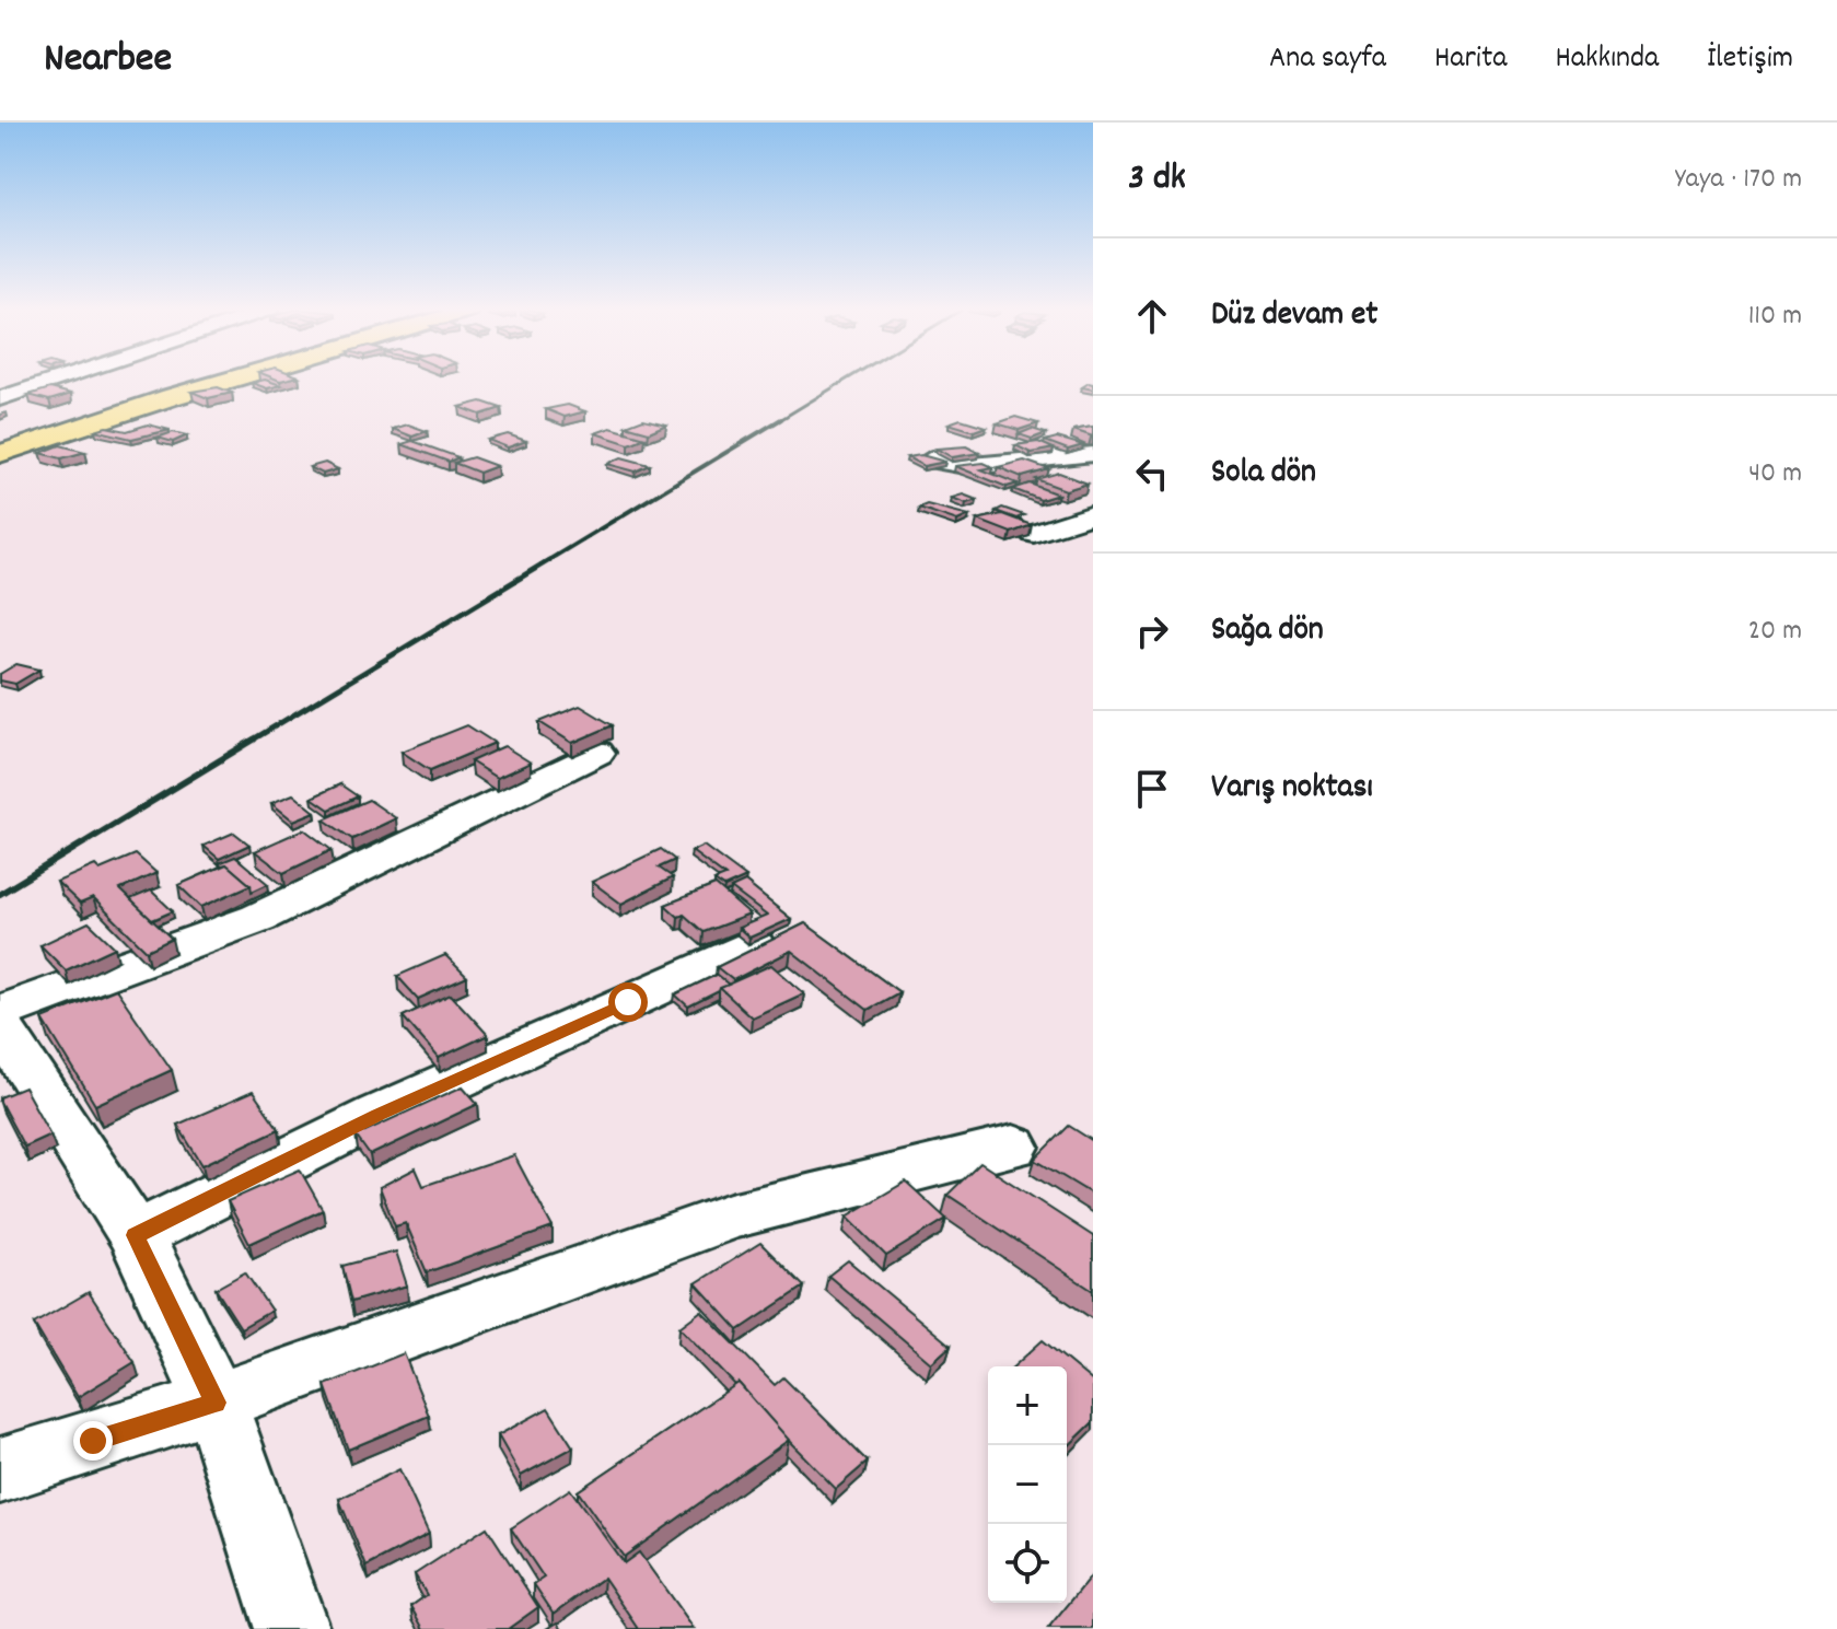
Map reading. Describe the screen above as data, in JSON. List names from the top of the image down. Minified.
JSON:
{"page":{"header":"Nearbee","nav":["Ana sayfa","Harita","Hakkında","İletişim"],"heading":["3 dk","Yaya · 170 m"],"list":[["Düz devam et","110 m"],["Sola dön","40 m"],["Sağa dön","20 m"],"Varış noktası"],"map_buttons":["+","−"]}}
